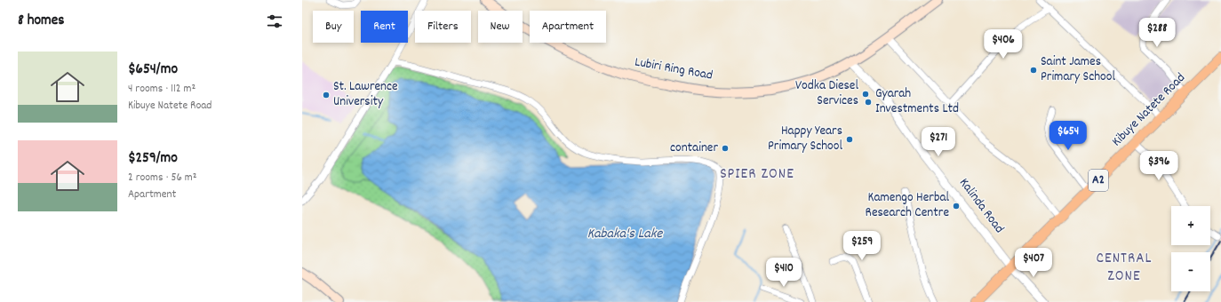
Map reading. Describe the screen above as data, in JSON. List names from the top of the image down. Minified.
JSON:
{"streets":{"main road":["Lubiri Ring Road","Kibuye Natete Road","A2"],"street":["Kalinda Road"]},"crossings":[["Lubiri Ring Road","Kalinda Road"],["Kibuye Natete Road","Kalinda Road"]],"districts":["SPIER ZONE","CENTRAL ZONE"],"water":["Kabaka's Lake"],"places":["Saint James Primary School","Vodka Diesel Services","St. Lawrence University","Gyarah Investments Ltd","Happy Years Primary School","container","Kamengo Herbal Research Centre"],"page":{"heading":"8 homes","chip":["Buy","Rent","Filters","New","Apartment"],"price":["$288","$406","$654","$271","$396","$259","$407","$410"],"list":[{"name":"$654/mo","note":"4 rooms · 112 m² · Kibuye Natete Road"},{"name":"$259/mo","note":"2 rooms · 56 m² · Apartment"}],"map_buttons":["+","−"]}}
